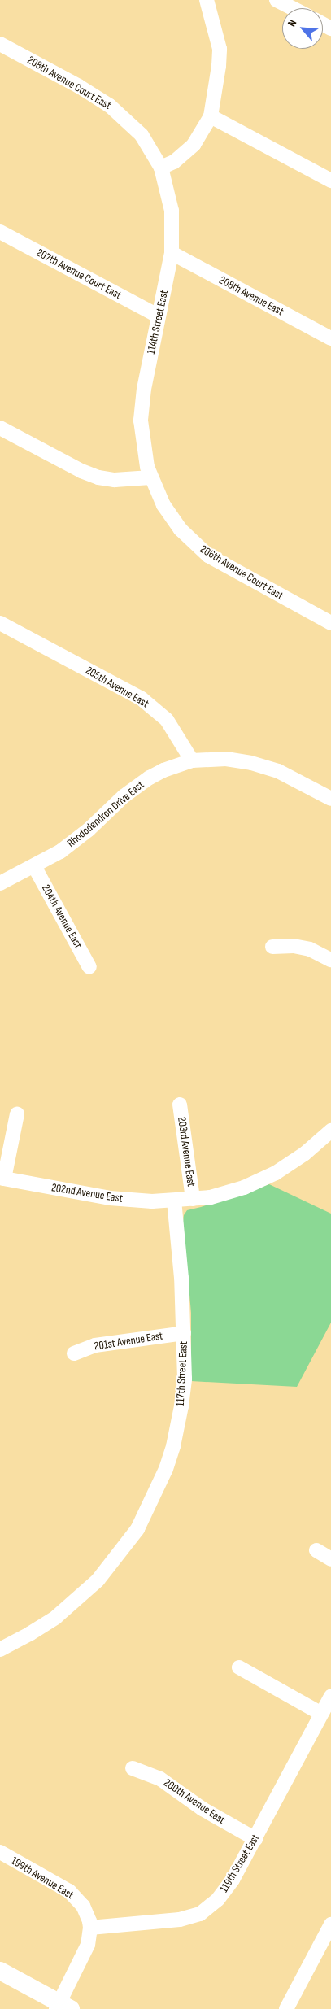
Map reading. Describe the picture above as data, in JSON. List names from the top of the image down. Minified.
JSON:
{"streets":{"street":["208th Avenue Court East","207th Avenue Court East","208th Avenue East","114th Street East","206th Avenue Court East","205th Avenue East","Rhododendron Drive East","204th Avenue East","203rd Avenue East","202nd Avenue East","201st Avenue East","117th Street East","200th Avenue East","119th Street East","199th Avenue East"]},"crossings":[["208th Avenue Court East","114th Street East"],["207th Avenue Court East","114th Street East"],["208th Avenue East","114th Street East"],["114th Street East","206th Avenue Court East"],["205th Avenue East","Rhododendron Drive East"],["Rhododendron Drive East","204th Avenue East"],["202nd Avenue East","117th Street East"],["201st Avenue East","117th Street East"],["200th Avenue East","119th Street East"],["119th Street East","199th Avenue East"]],"north":"top left"}
